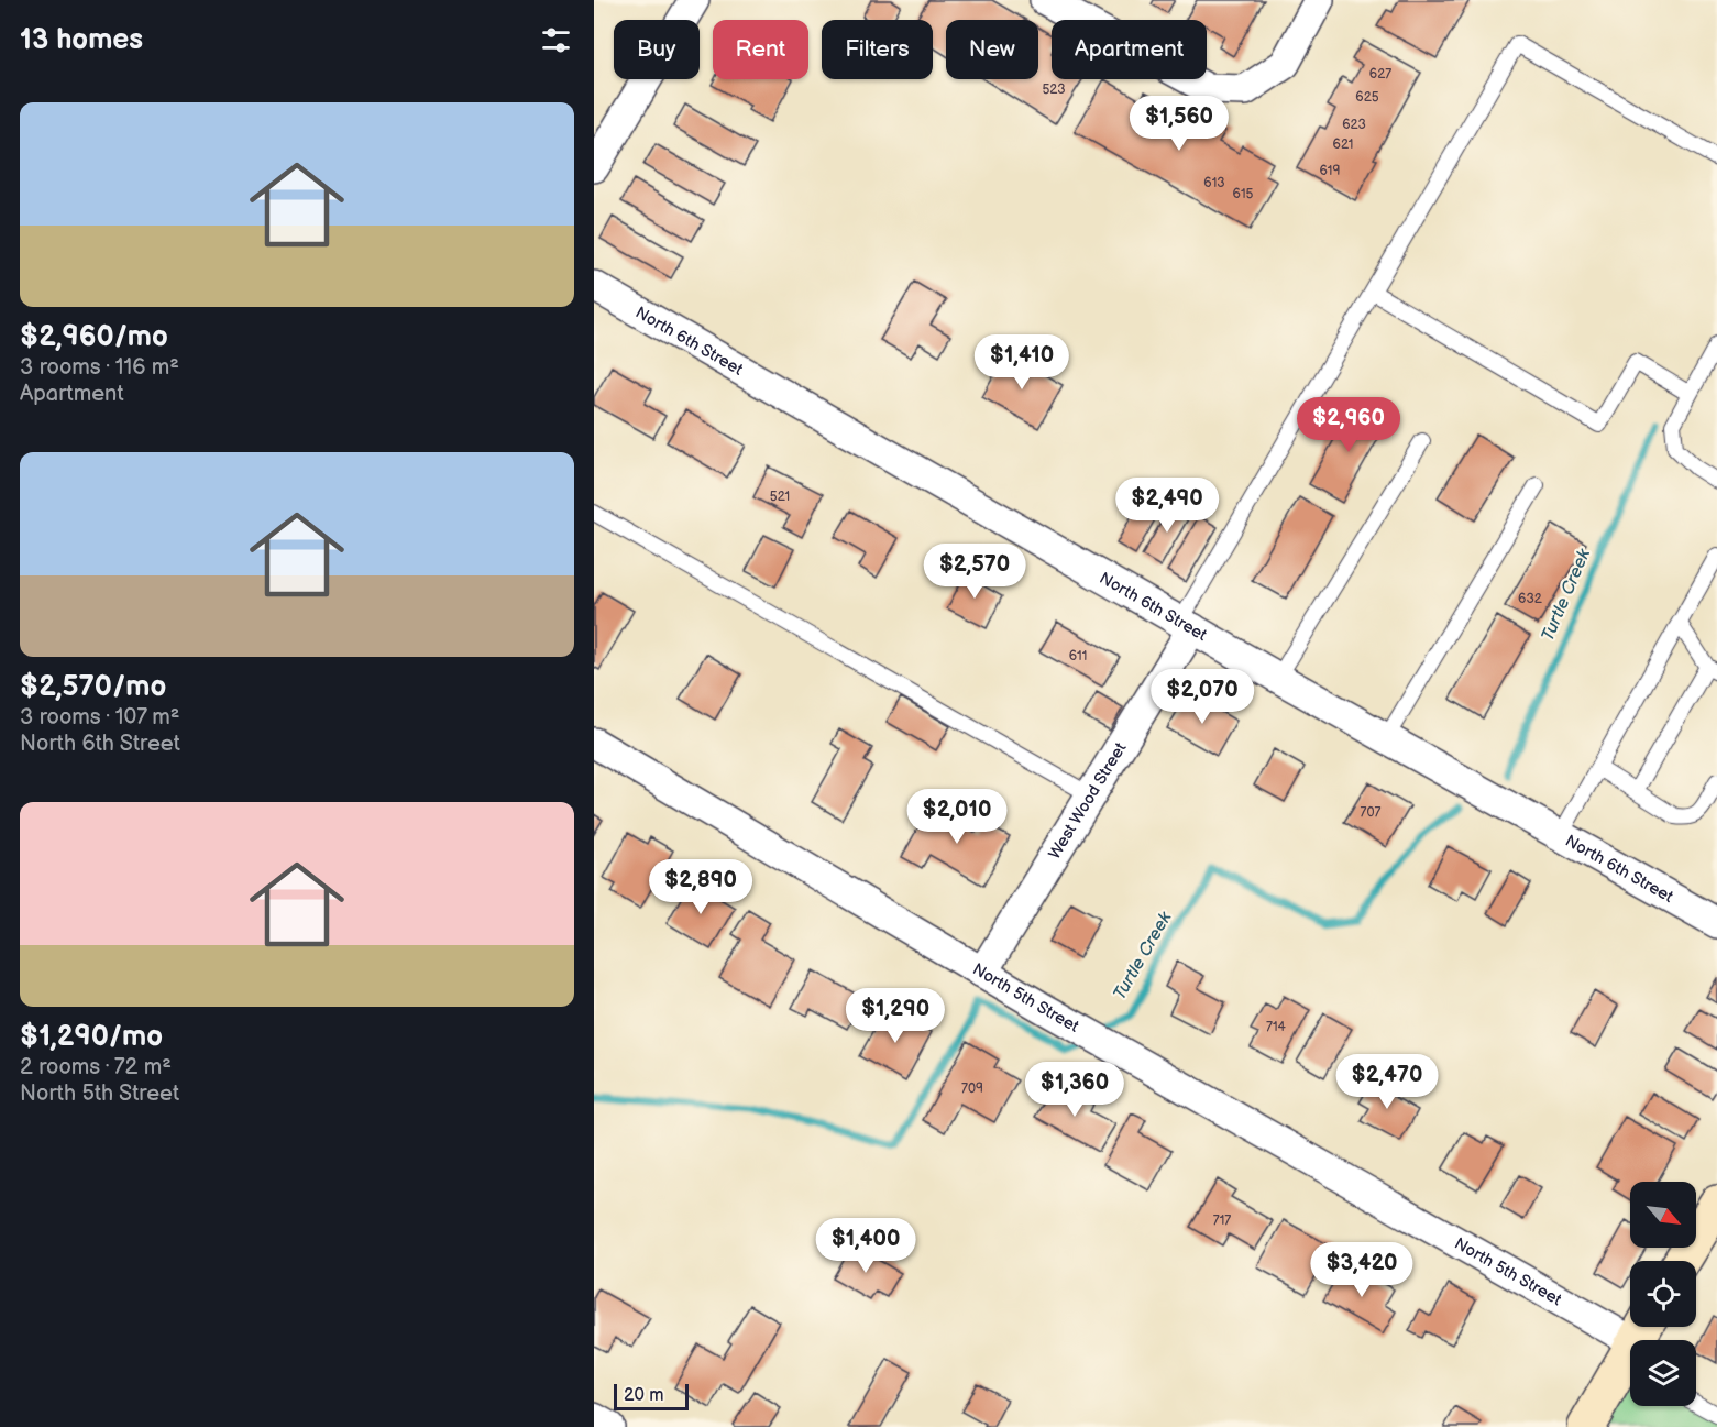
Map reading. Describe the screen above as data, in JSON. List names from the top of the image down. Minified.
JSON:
{"streets":{"street":["North 6th Street","West Wood Street","North 5th Street"]},"crossings":[["North 6th Street","West Wood Street"],["West Wood Street","North 5th Street"]],"water":["Turtle Creek"],"house_numbers":["627","523","625","623","621","619","613","615","521","632","611","707","714","709","717"],"scale_bar":"20 m","north":"bottom right","page":{"heading":"13 homes","chip":["Buy","Rent","Filters","New","Apartment"],"list":[{"name":"$2,960/mo","note":"3 rooms · 116 m² · Apartment"},{"name":"$2,570/mo","note":"3 rooms · 107 m² · North 6th Street"},{"name":"$1,290/mo","note":"2 rooms · 72 m² · North 5th Street"}],"price":["$1,560","$1,410","$2,960","$2,490","$2,570","$2,070","$2,010","$2,890","$1,290","$2,470","$1,360","$1,400","$3,420"],"scale":"20 m"}}
